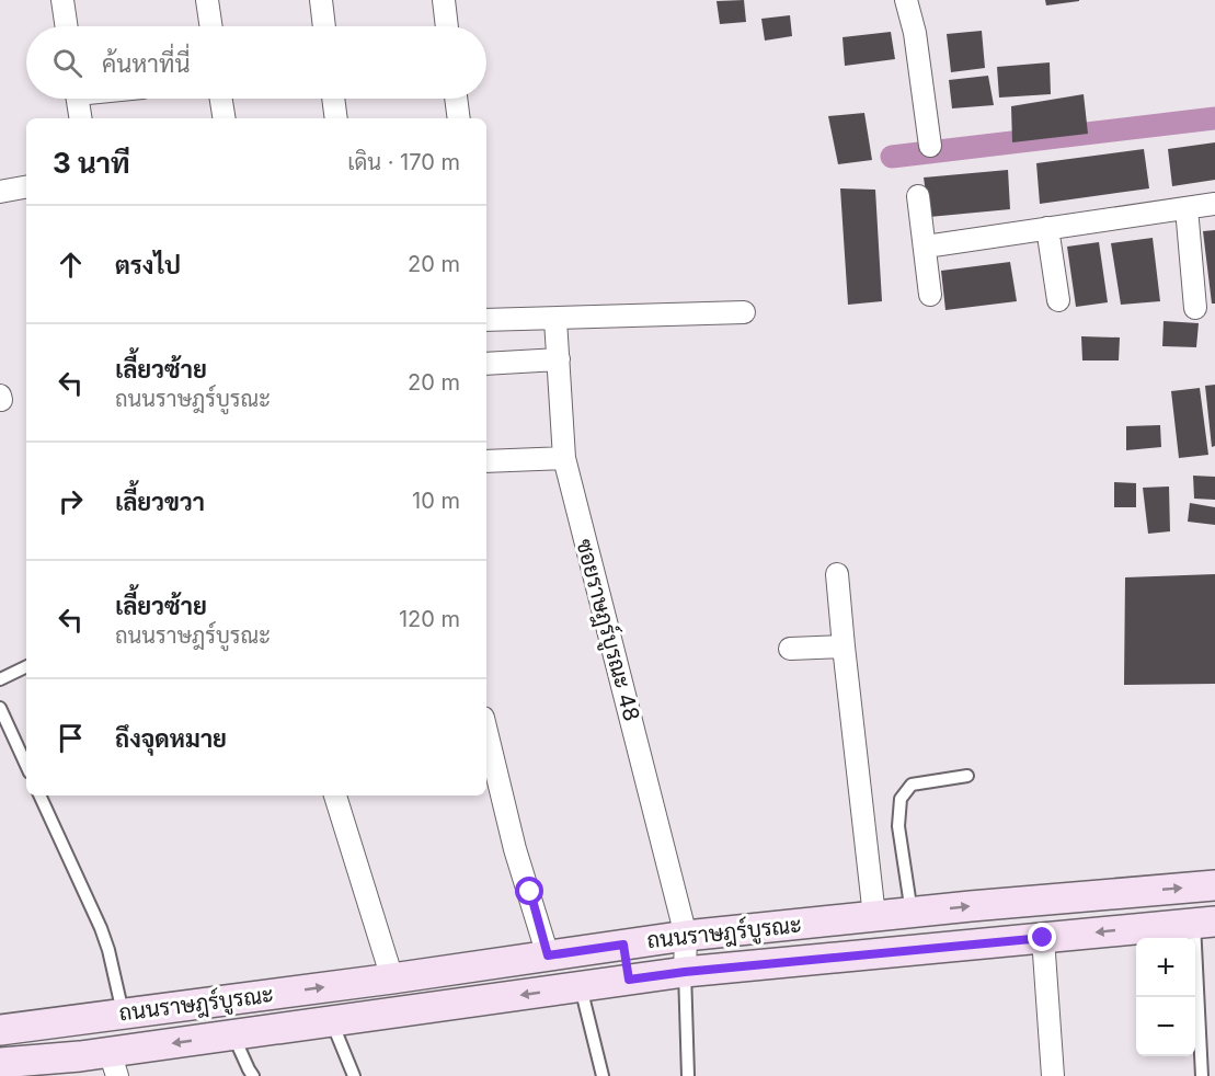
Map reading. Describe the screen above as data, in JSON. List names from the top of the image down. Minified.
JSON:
{"streets":{"main road":["ถนนราษฎร์บูรณะ"],"street":["ซอยราษฎร์บูรณะ 48"]},"crossings":[["ซอยราษฎร์บูรณะ 48","ถนนราษฎร์บูรณะ"]],"page":{"search":"ค้นหาที่นี่","heading":["3 นาที","เดิน · 170 m"],"list":[["ตรงไป","20 m"],["เลี้ยวซ้าย","ถนนราษฎร์บูรณะ","20 m"],["เลี้ยวขวา","10 m"],["เลี้ยวซ้าย","ถนนราษฎร์บูรณะ","120 m"],"ถึงจุดหมาย"],"map_buttons":["+","−"]}}
